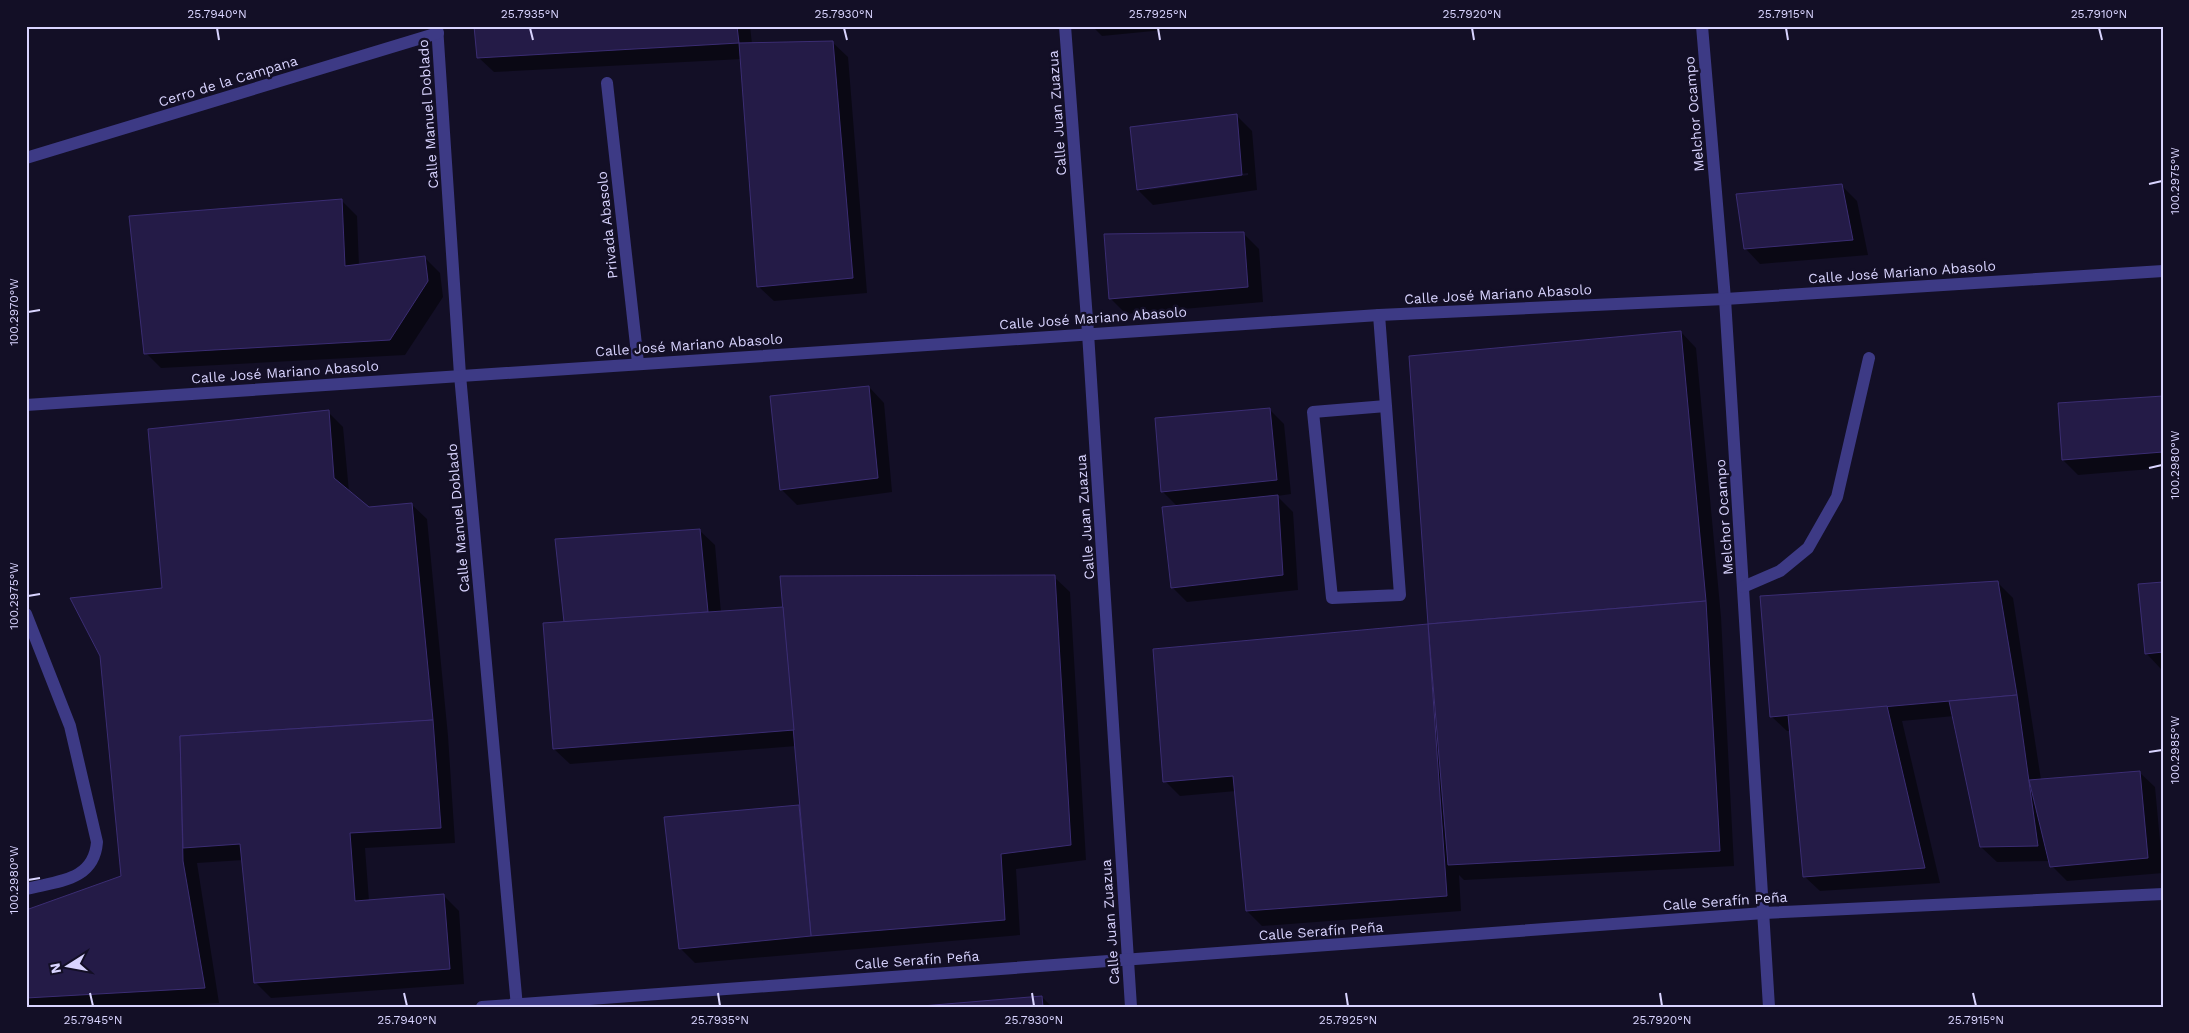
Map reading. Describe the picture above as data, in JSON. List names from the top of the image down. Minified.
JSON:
{"streets":{"street":["Cerro de la Campana","Calle Juan Zuazua","Calle Manuel Doblado","Melchor Ocampo","Privada Abasolo","Calle José Mariano Abasolo","Calle Serafín Peña"]},"crossings":[["Cerro de la Campana","Calle Manuel Doblado"],["Calle Juan Zuazua","Calle José Mariano Abasolo"],["Calle Juan Zuazua","Calle Serafín Peña"],["Calle Manuel Doblado","Calle José Mariano Abasolo"],["Calle Manuel Doblado","Calle Serafín Peña"],["Melchor Ocampo","Calle José Mariano Abasolo"],["Melchor Ocampo","Calle Serafín Peña"],["Privada Abasolo","Calle José Mariano Abasolo"]],"north":"left","coordinates":["25.7940°N","25.7935°N","25.7930°N","25.7925°N","25.7920°N","25.7915°N","25.7910°N","100.2975°W","100.2970°W","100.2980°W","100.2985°W","25.7945°N"]}
